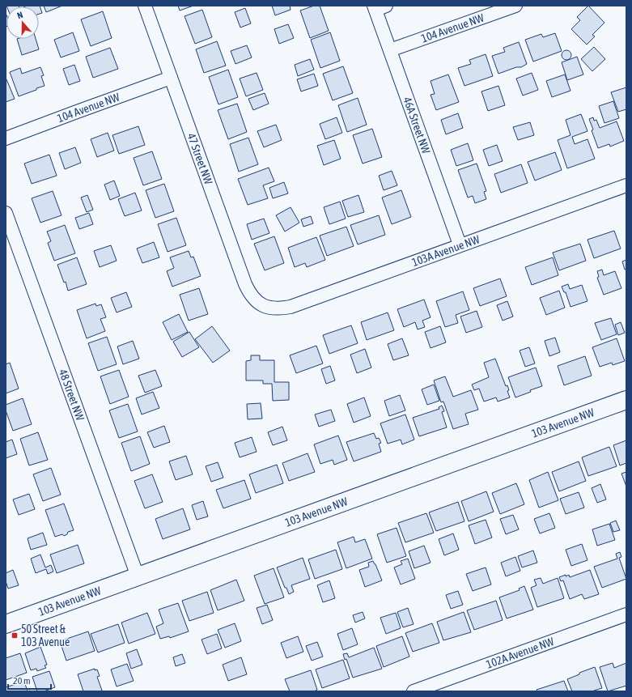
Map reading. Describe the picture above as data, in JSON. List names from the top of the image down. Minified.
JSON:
{"streets":{"street":["104 Avenue NW","46A Street NW","47 Street NW","103A Avenue NW","48 Street NW","103 Avenue NW","102A Avenue NW"]},"crossings":[["104 Avenue NW","46A Street NW"],["104 Avenue NW","47 Street NW"],["46A Street NW","103A Avenue NW"],["47 Street NW","103A Avenue NW"],["48 Street NW","103 Avenue NW"]],"places":{"transit":["50 Street & 103 Avenue"]},"scale_bar":"20 m","north":"top"}
